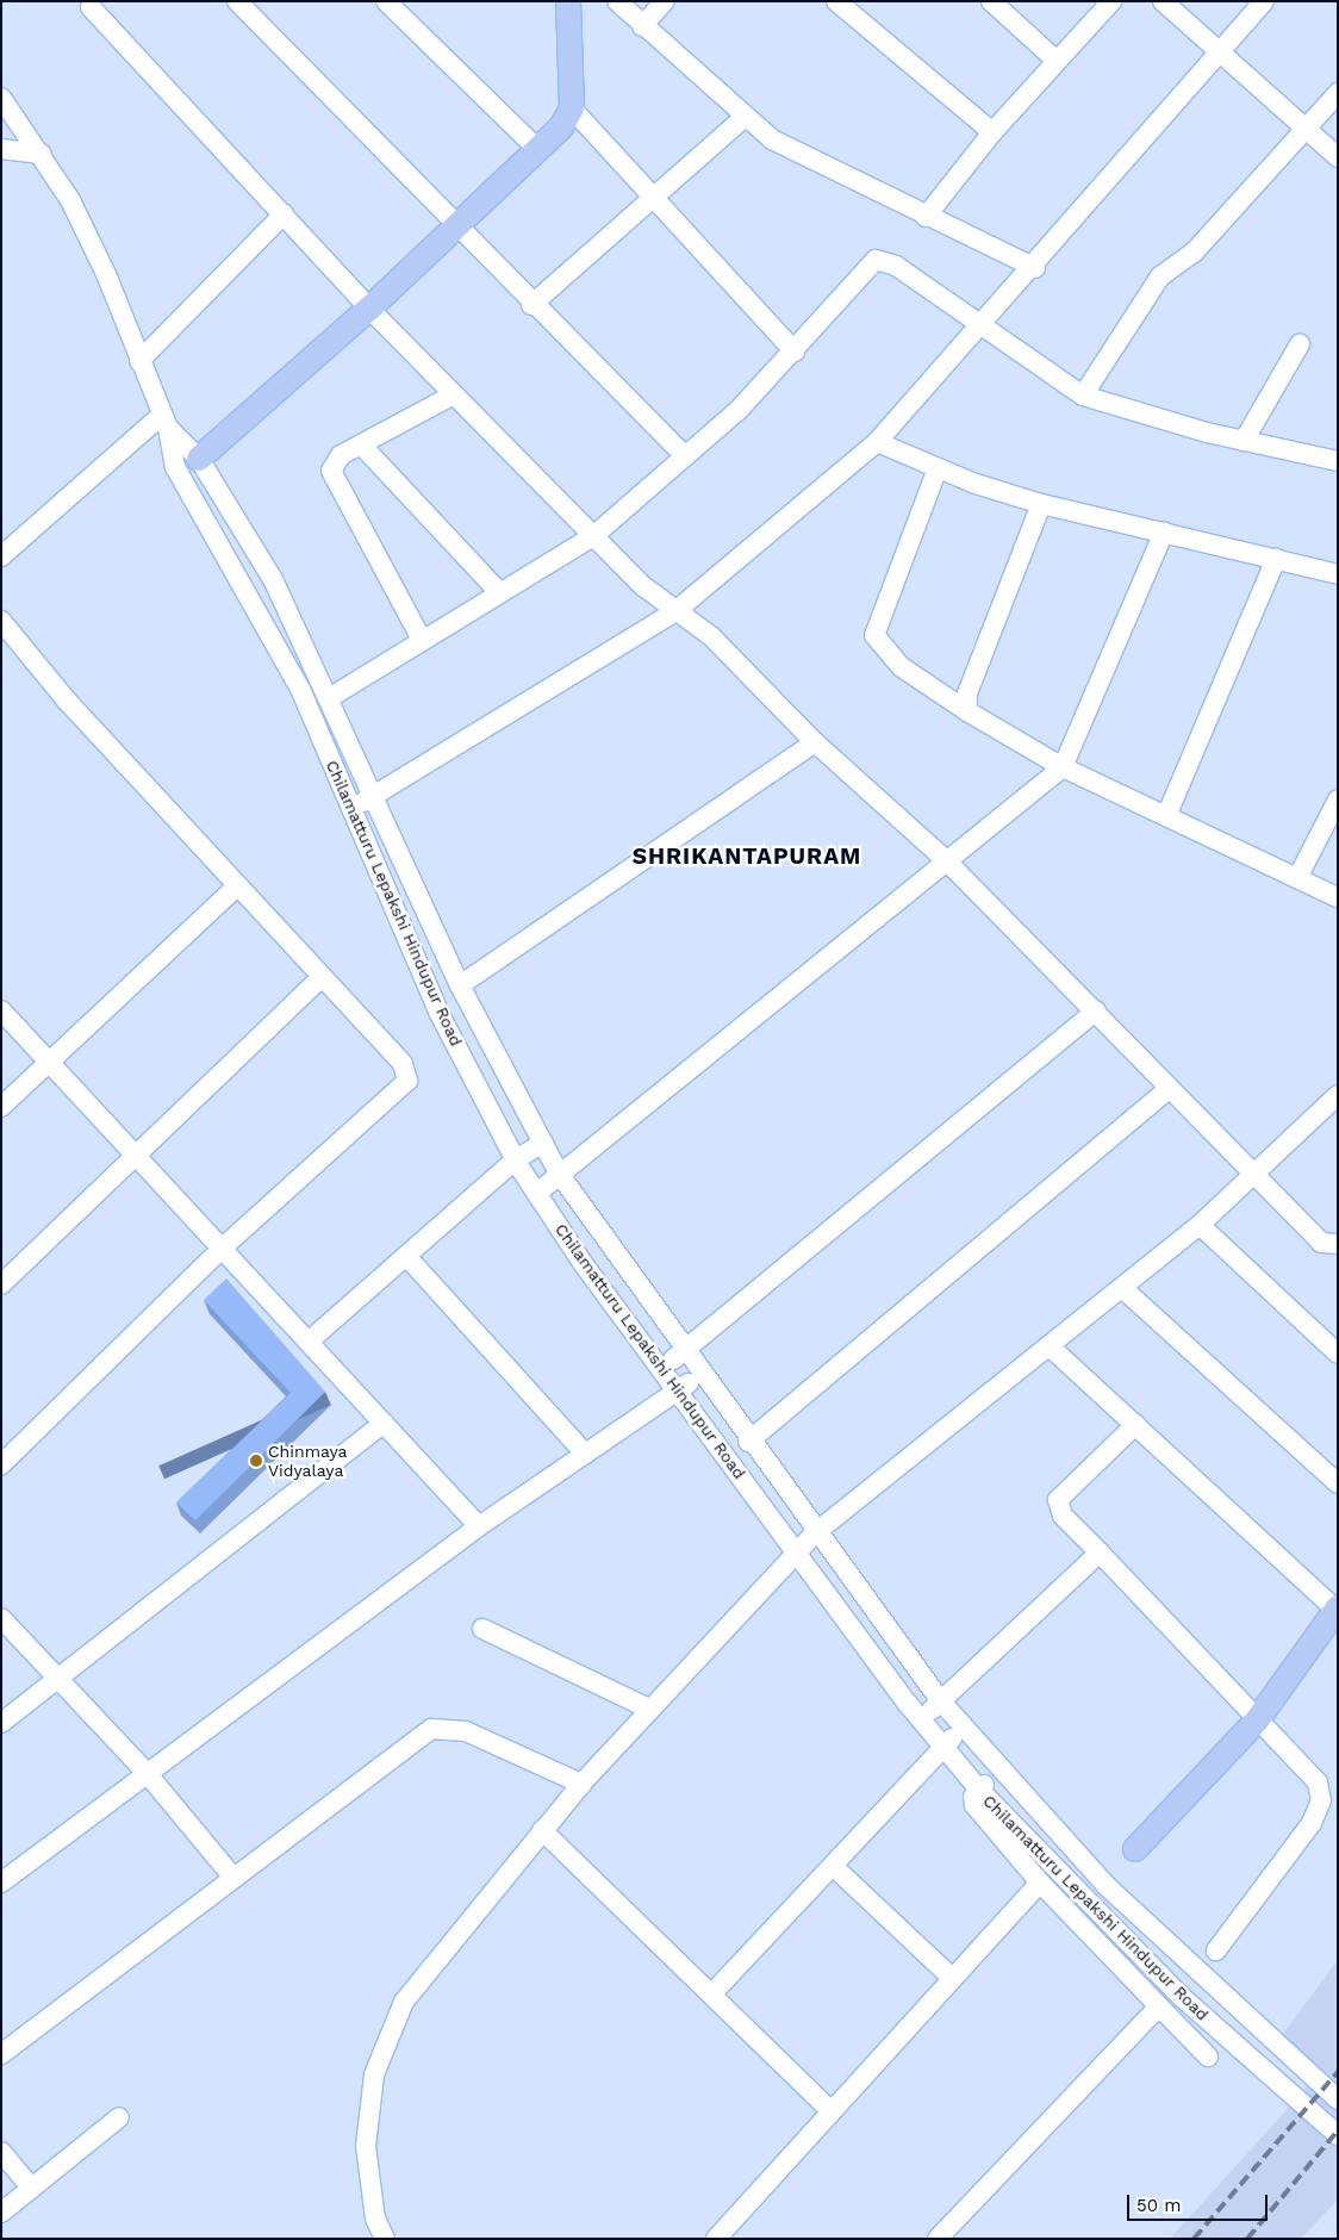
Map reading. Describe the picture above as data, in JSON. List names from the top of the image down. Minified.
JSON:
{"streets":{"street":["Chilamatturu Lepakshi Hindupur Road"]},"districts":["SHRIKANTAPURAM"],"places":["Chinmaya Vidyalaya"],"scale_bar":"50 m"}
